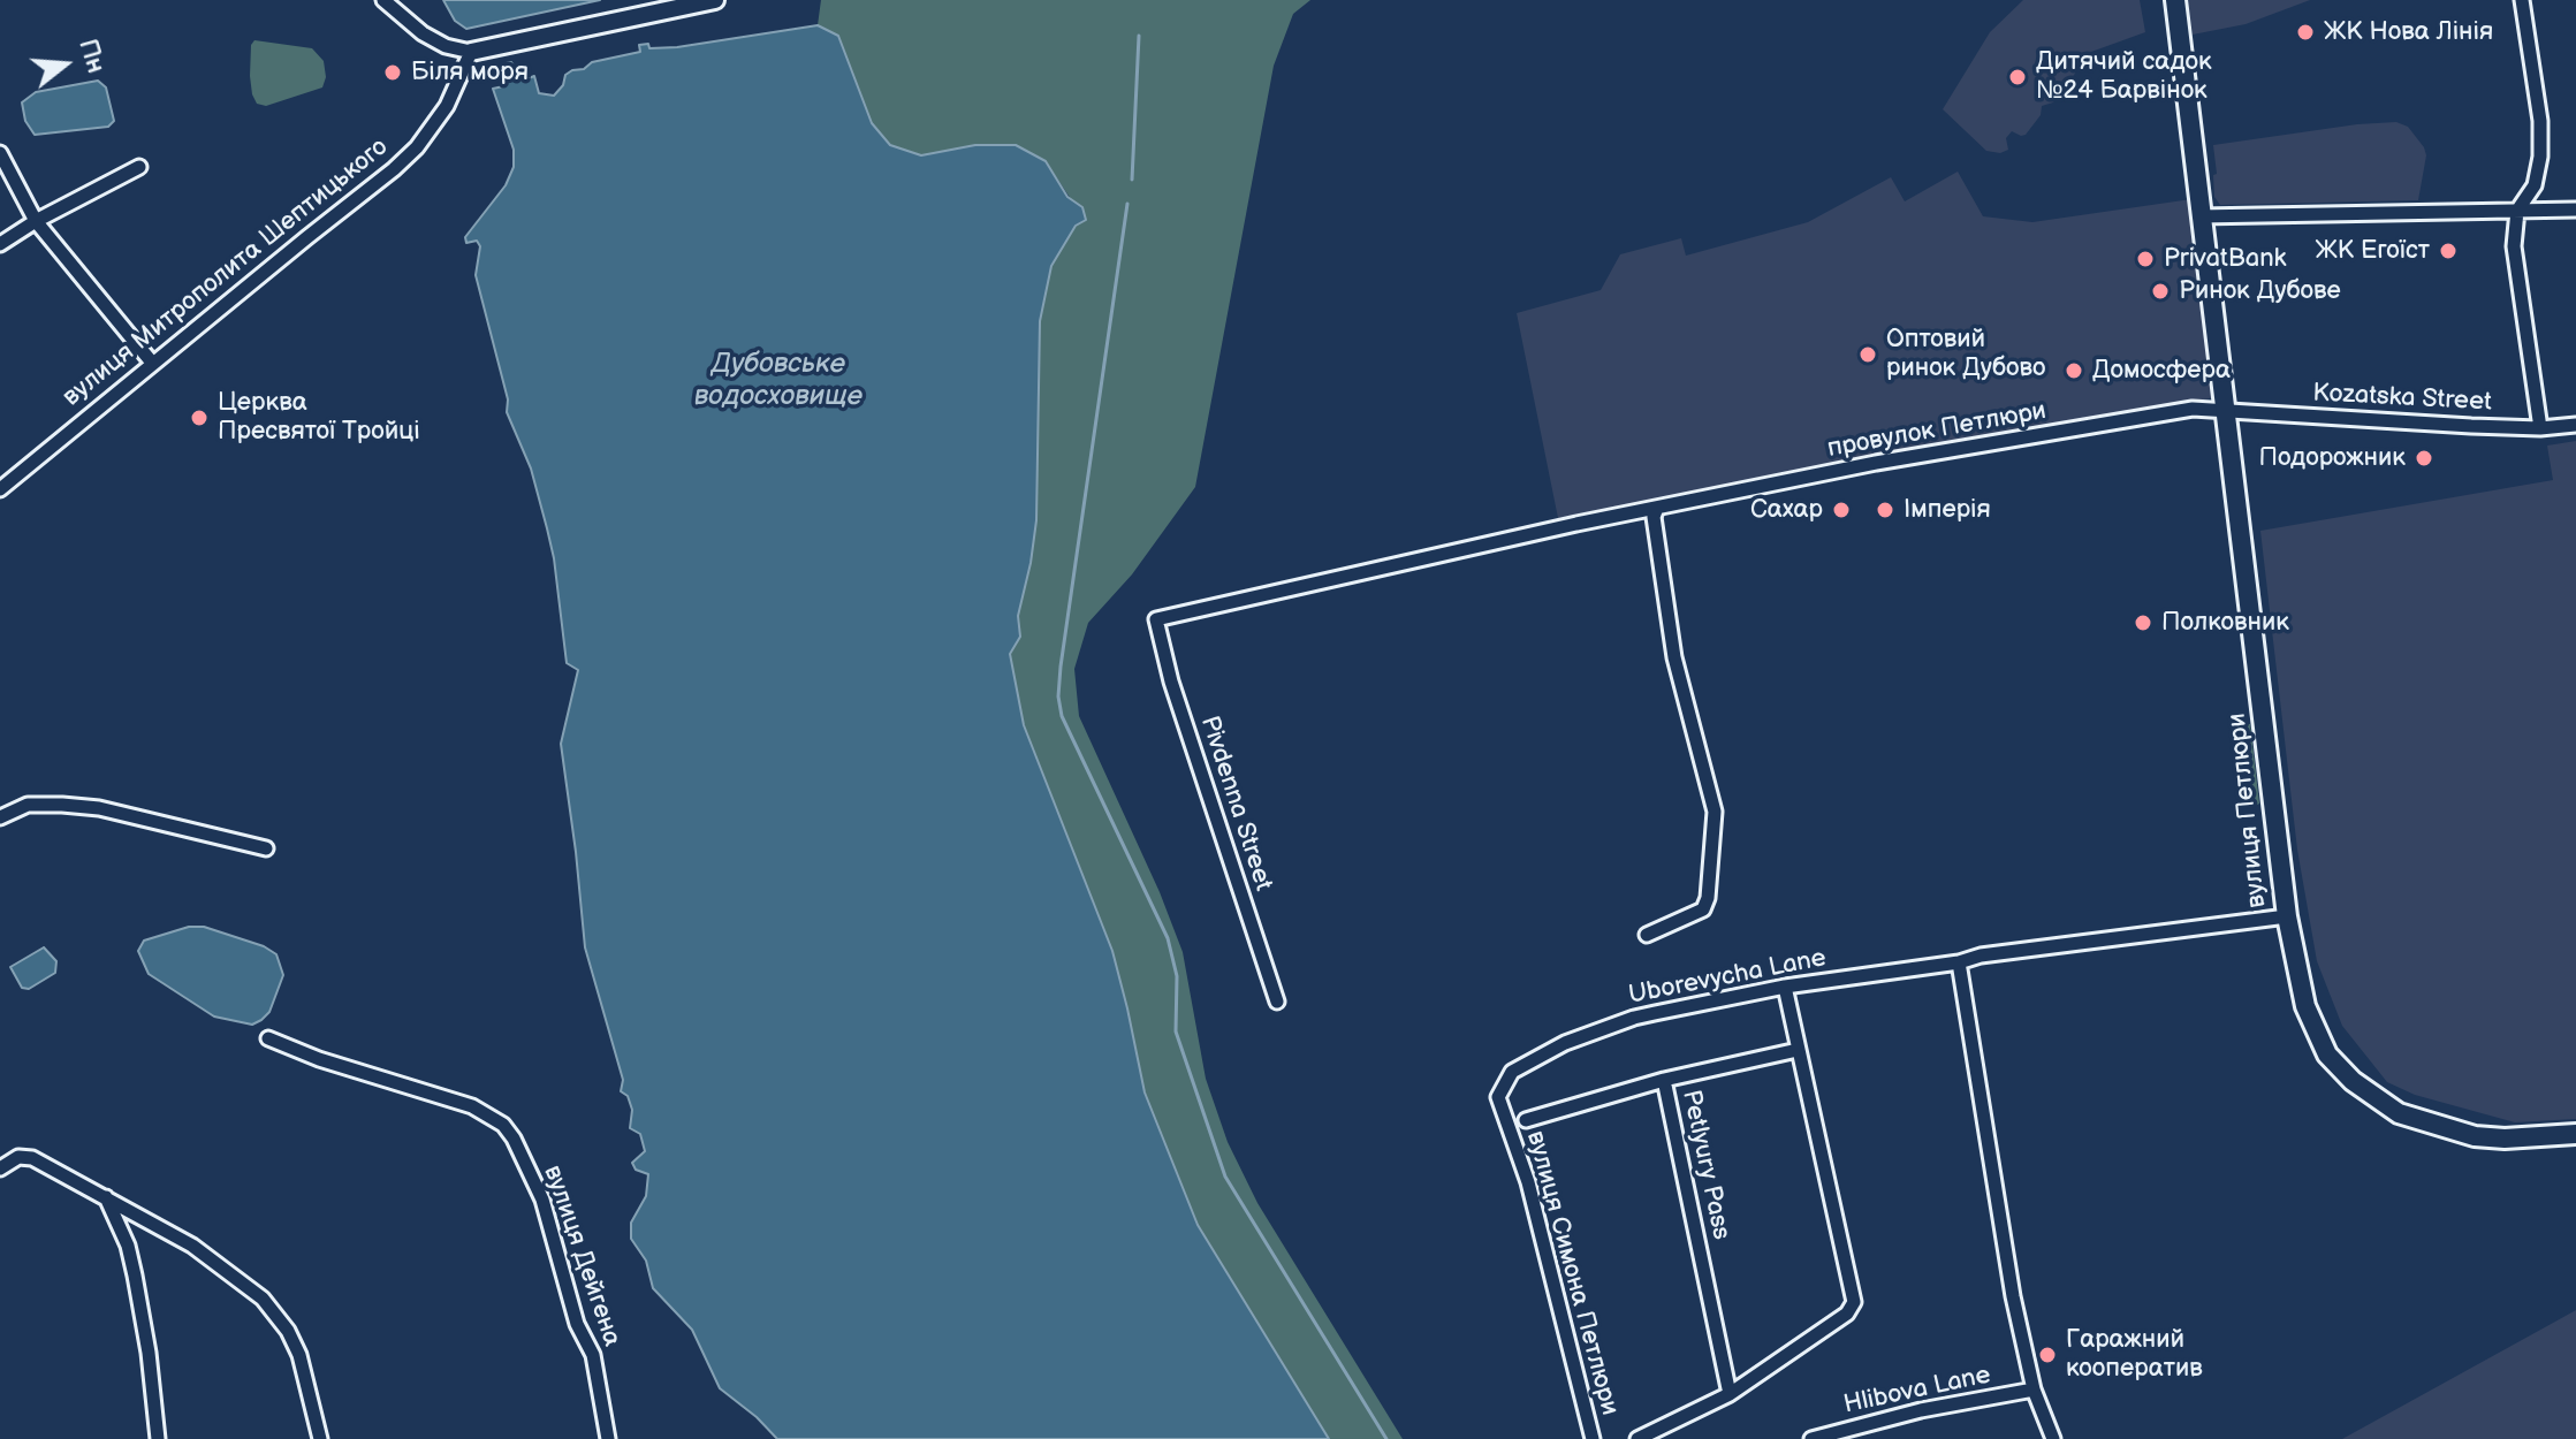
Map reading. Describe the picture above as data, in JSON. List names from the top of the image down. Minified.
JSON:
{"streets":{"main road":["вулиця Петлюри"],"street":["вулиця Митрополита Шептицького","Kozatska Street","провулок Петлюри","Pivdenna Street","Uborevycha Lane","Petlyury Pass","вулиця Дейгена","вулиця Симона Петлюри","Hlibova Lane"]},"crossings":[["Kozatska Street","провулок Петлюри"],["Kozatska Street","вулиця Петлюри"],["провулок Петлюри","Pivdenna Street"],["провулок Петлюри","вулиця Петлюри"],["вулиця Петлюри","Uborevycha Lane"],["Uborevycha Lane","вулиця Симона Петлюри"]],"water":["Дубовське водосховище"],"places":["ЖК Нова Лінія","Біля моря","Дитячий садок №24 Барвінок","ЖК Егоїст","PrivatBank","Ринок Дубове","Оптовий ринок Дубово","Домосфера","Церква Пресвятої Тройці","Подорожник","Сахар","Імперія","Полковник","Гаражний кооператив"],"north":"right"}
